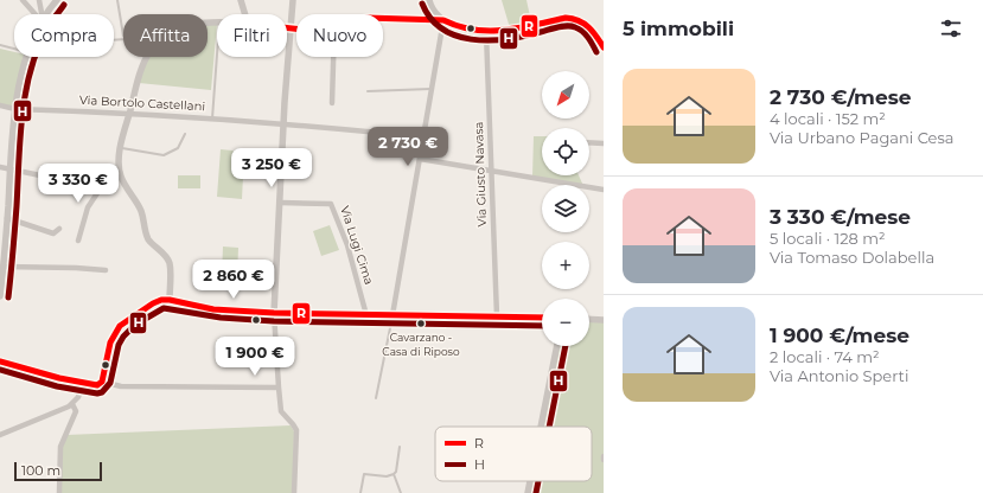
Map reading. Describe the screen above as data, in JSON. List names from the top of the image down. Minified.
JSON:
{"streets":{"street":["Via Bortolo Castellani","Via Giusto Navasa","Via Lugi Cima"]},"places":["Cavarzano - Casa di Riposo"],"lines":["transit line H","transit line R"],"legend":["R","H"],"scale_bar":"100 m","north":"bottom left","page":{"heading":"5 immobili","chip":["Compra","Affitta","Filtri","Nuovo"],"list":[{"name":"2 730 €/mese","note":"4 locali · 152 m² · Via Urbano Pagani Cesa"},{"name":"3 330 €/mese","note":"5 locali · 128 m² · Via Tomaso Dolabella"},{"name":"1 900 €/mese","note":"2 locali · 74 m² · Via Antonio Sperti"}],"map_buttons":["+","−"],"price":["2 730 €","3 250 €","3 330 €","2 860 €","1 900 €"],"scale":"100 m"}}
